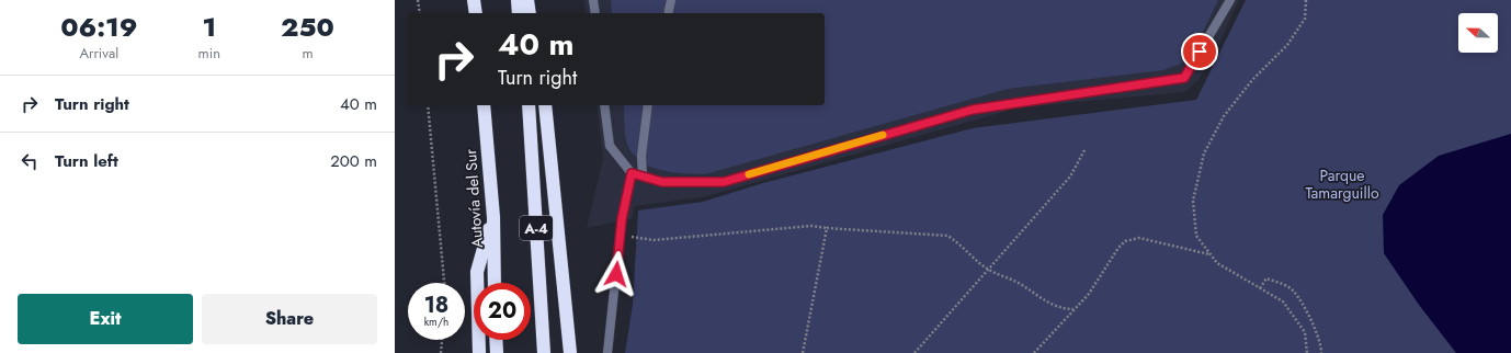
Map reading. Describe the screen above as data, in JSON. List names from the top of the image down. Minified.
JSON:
{"streets":{"highway":["Autovía del Sur","A-4"]},"parks":["Parque Tamarguillo"],"north":"left","page":{"eta":["06:19","Arrival","1","min","250","m"],"turn":["40 m","Turn right"],"list":[{"name":"Turn right","value":"40 m"},{"name":"Turn left","value":"200 m"}],"speed":"18 km/h","limit":"20","buttons":["Exit","Share"]}}
